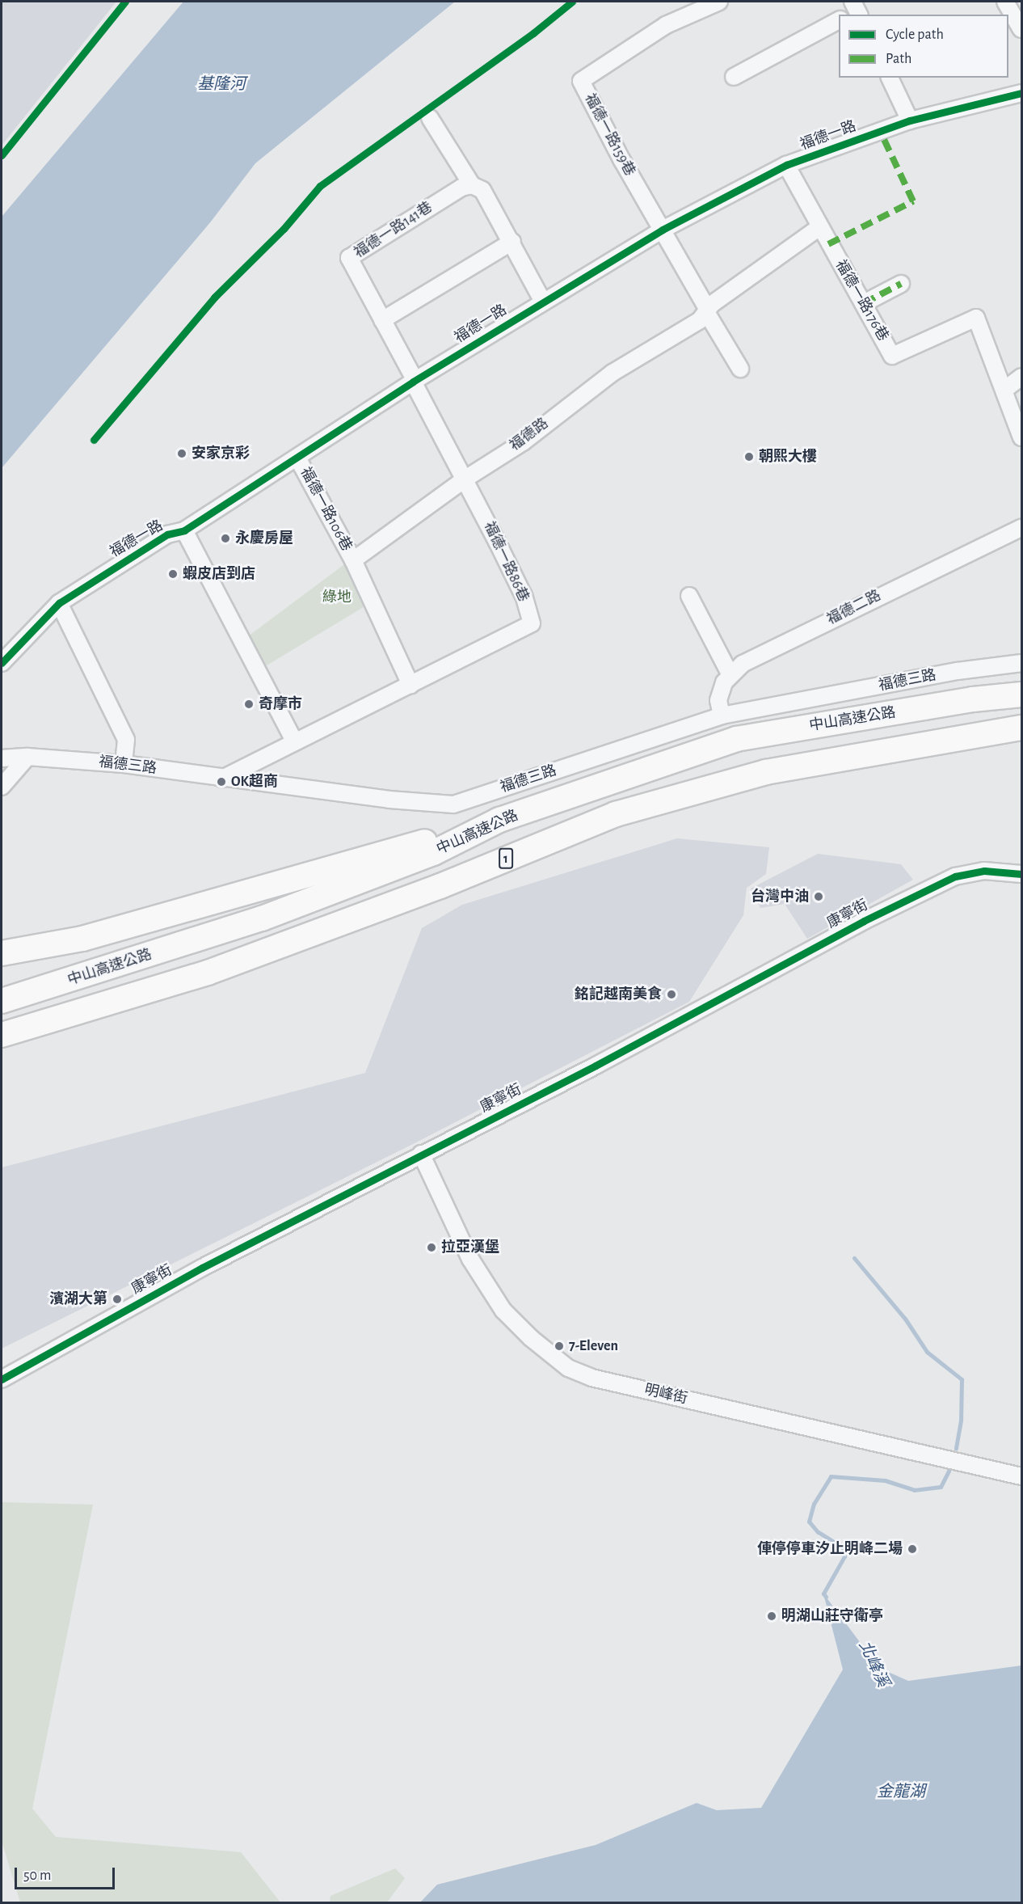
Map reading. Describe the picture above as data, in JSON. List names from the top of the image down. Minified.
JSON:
{"streets":{"highway":["中山高速公路","1"],"street":["福德一路159巷","福德一路","福德一路141巷","福德一路176巷","福德路","福德一路106巷","福德一路86巷","福德二路","福德三路","康寧街","明峰街"]},"crossings":[["福德一路159巷","福德一路"],["福德一路","福德一路141巷"],["福德一路","福德一路176巷"],["福德一路","福德一路106巷"],["福德一路","福德一路86巷"],["福德一路141巷","福德一路86巷"],["福德一路176巷","福德路"],["福德路","福德一路106巷"],["福德路","福德一路86巷"],["福德一路86巷","福德三路"],["康寧街","明峰街"]],"water":["基隆河","北峰溪","金龍湖"],"parks":["綠地"],"places":["安家京彩","朝熙大樓","永慶房屋","蝦皮店到店","奇摩市","OK超商","台灣中油","銘記越南美食","拉亞漢堡","濱湖大第","7-Eleven","俥停停車汐止明𡶶二場","明湖山莊守衛亭"],"legend":["Cycle path","Path"],"scale_bar":"50 m"}
